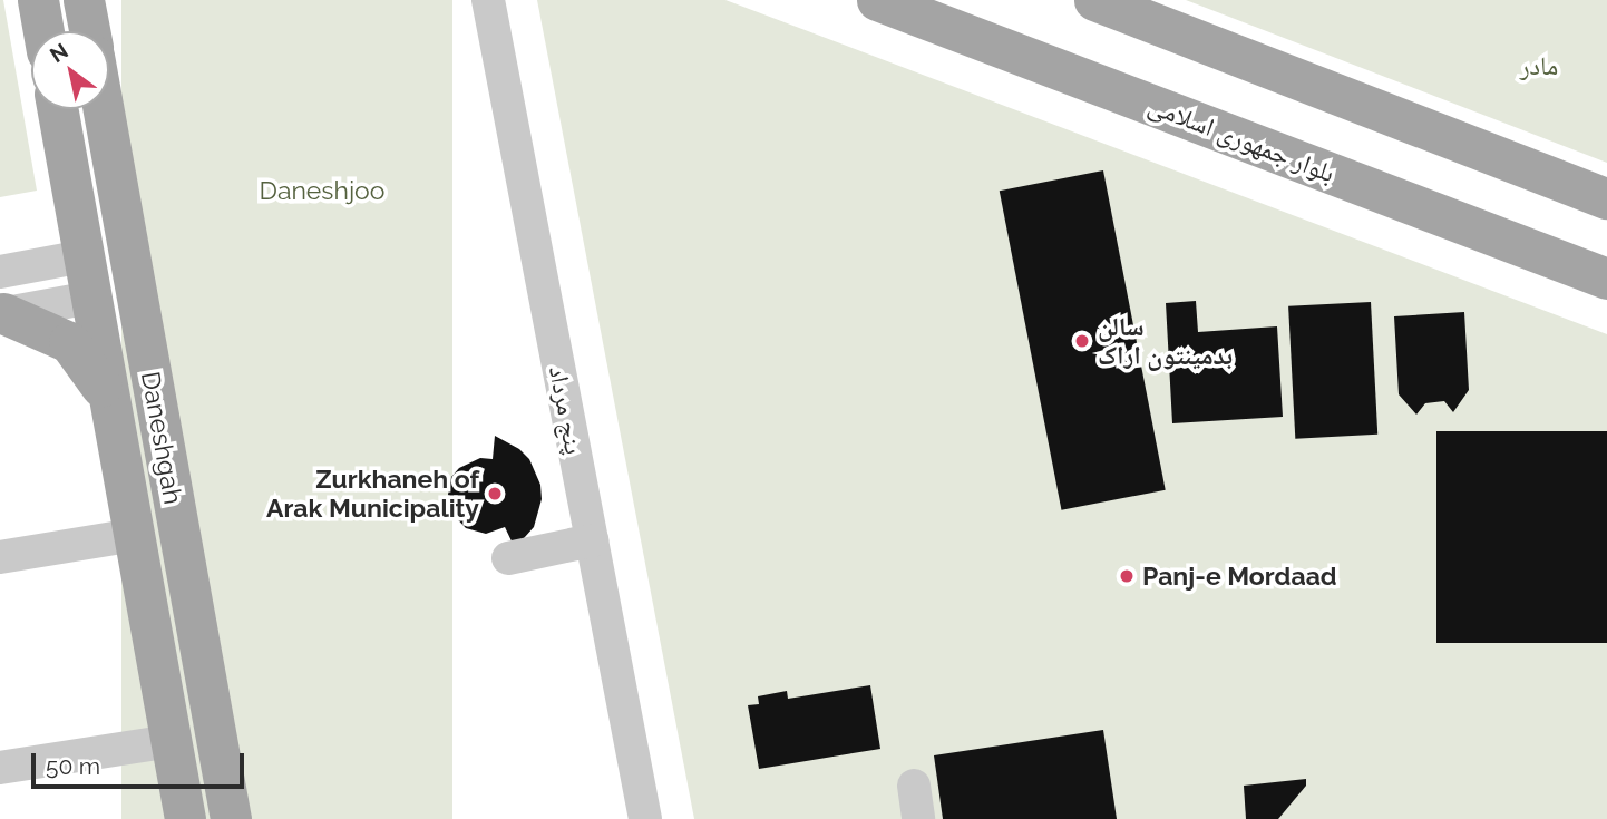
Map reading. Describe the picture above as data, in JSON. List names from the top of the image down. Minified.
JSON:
{"streets":{"main road":["بلوار جمهوری اسلامی","Daneshgah"],"street":["پنج مرداد"]},"parks":["مادر","Daneshjoo"],"places":["سالن بدمینتون اراک","Zurkhaneh of Arak Municipality","Panj-e Mordaad"],"scale_bar":"50 m","north":"top left"}
